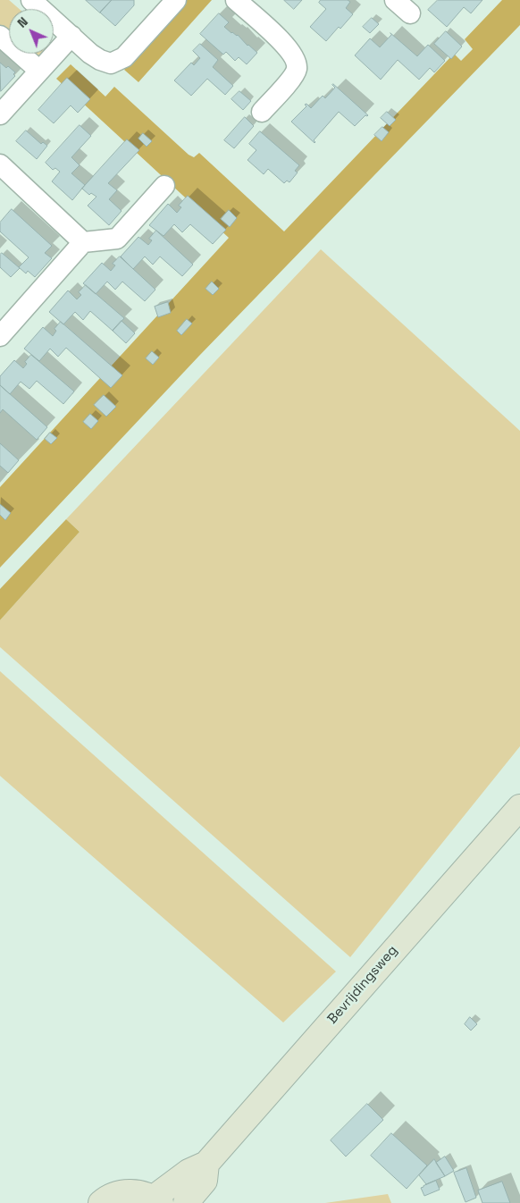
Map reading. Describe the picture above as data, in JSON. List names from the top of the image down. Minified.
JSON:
{"streets":{"main road":["Bevrijdingsweg"]},"north":"top left"}
